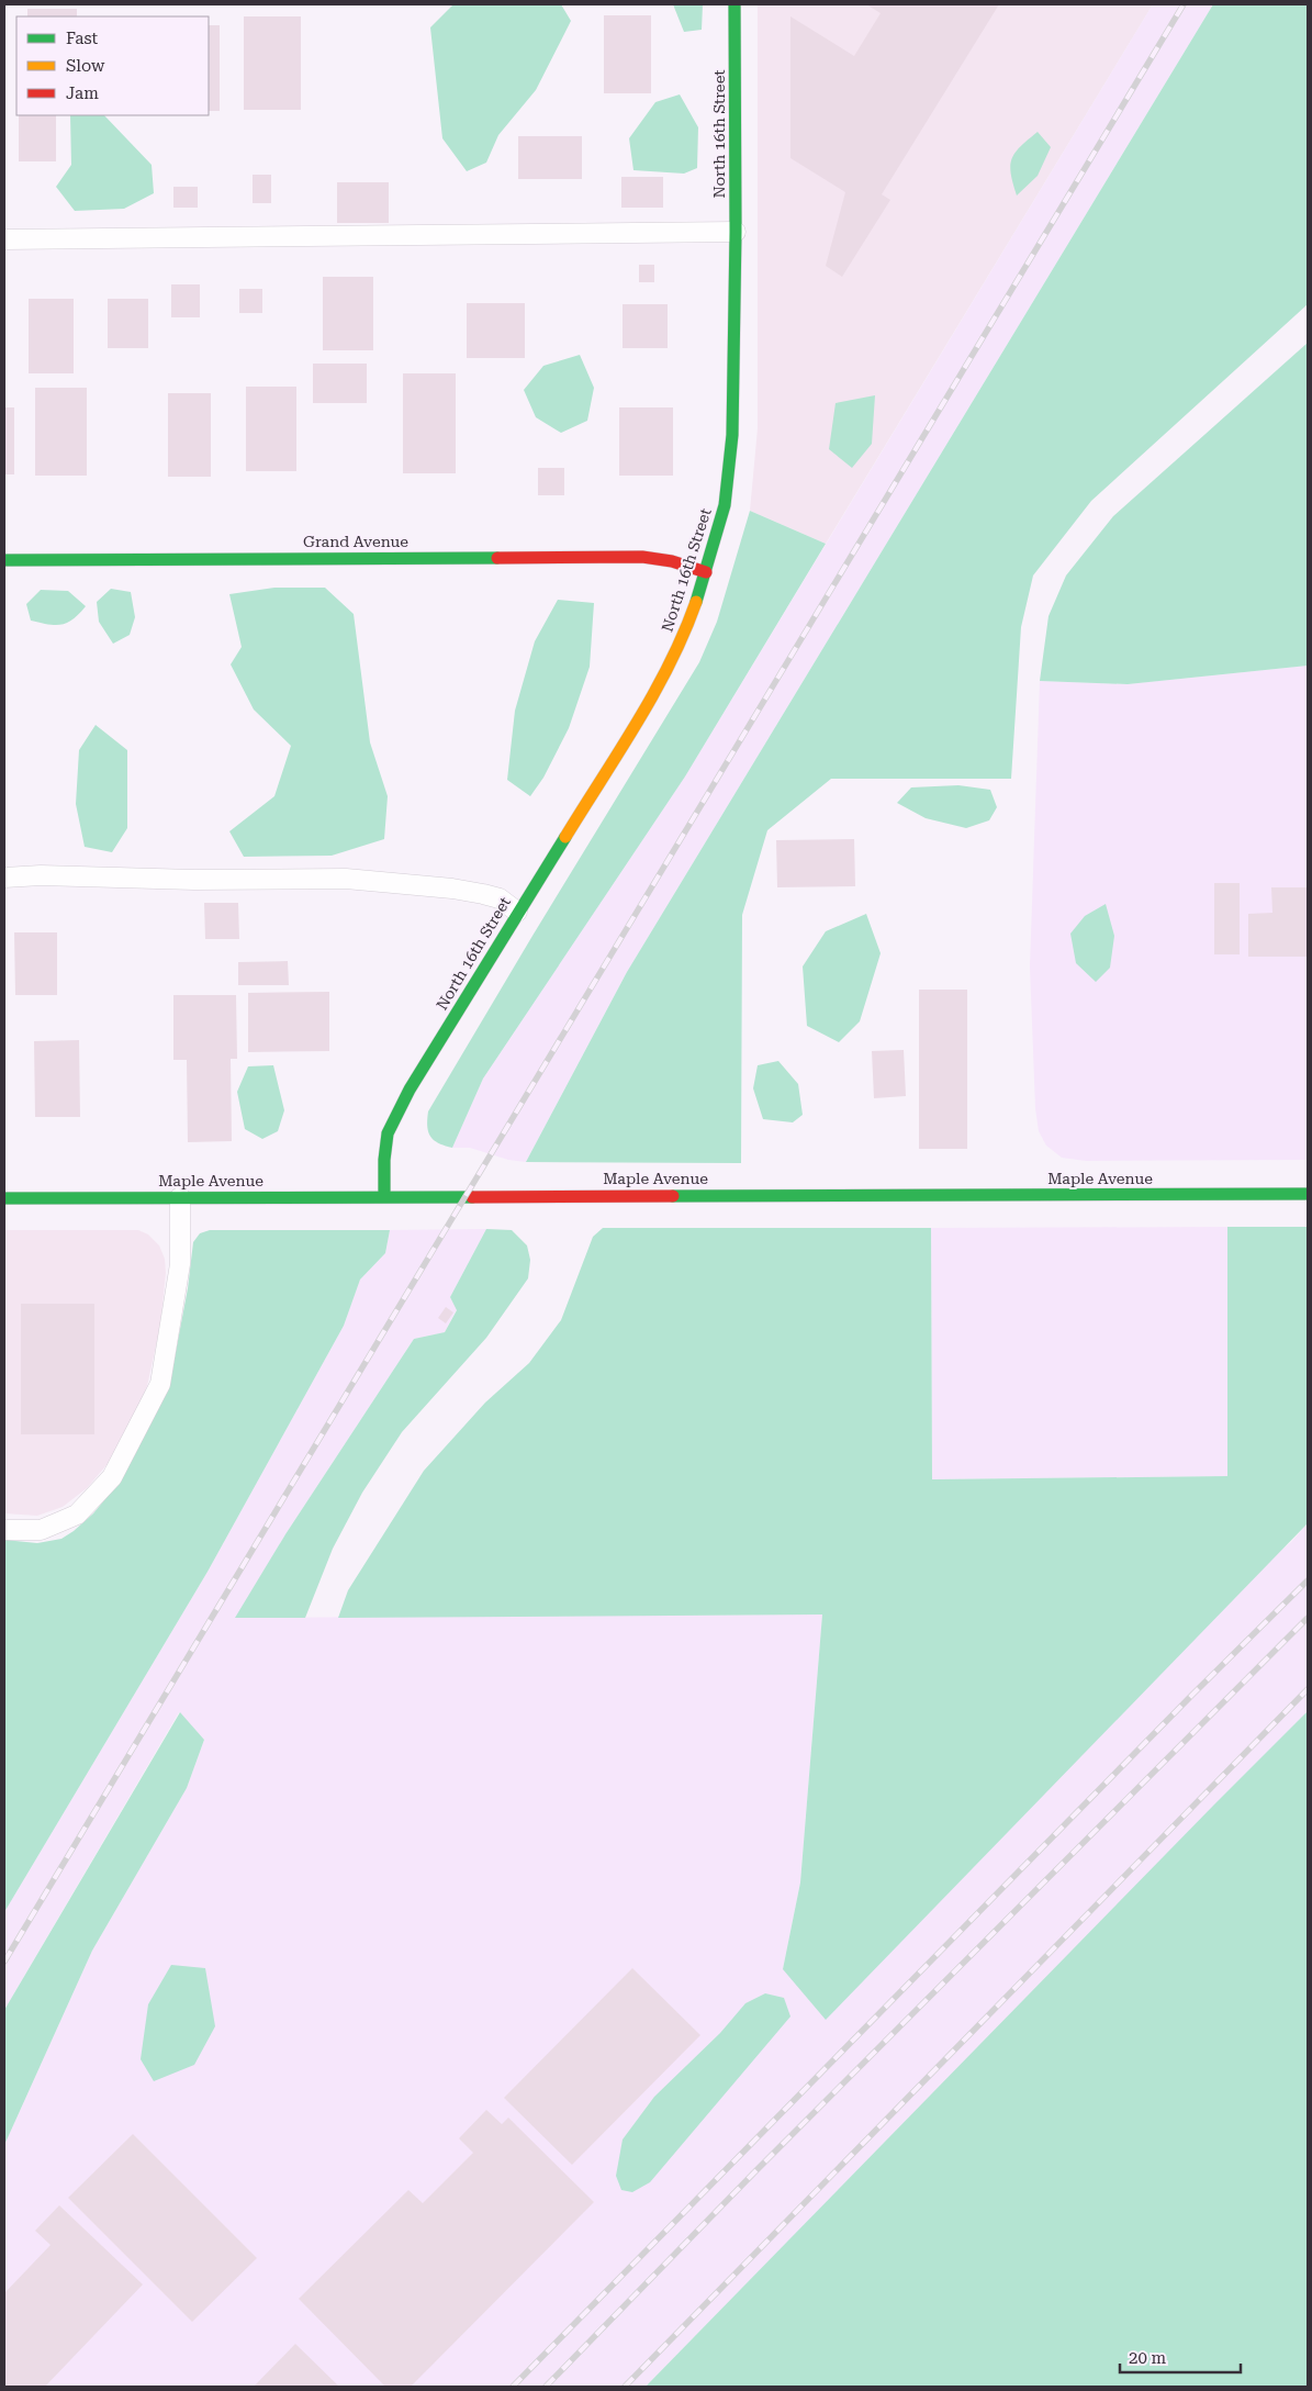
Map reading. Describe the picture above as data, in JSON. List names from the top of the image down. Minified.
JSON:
{"streets":{"street":["North 16th Street","Grand Avenue","Maple Avenue"]},"crossings":[["North 16th Street","Grand Avenue"],["North 16th Street","Maple Avenue"]],"legend":["Fast","Slow","Jam"],"scale_bar":"20 m"}
